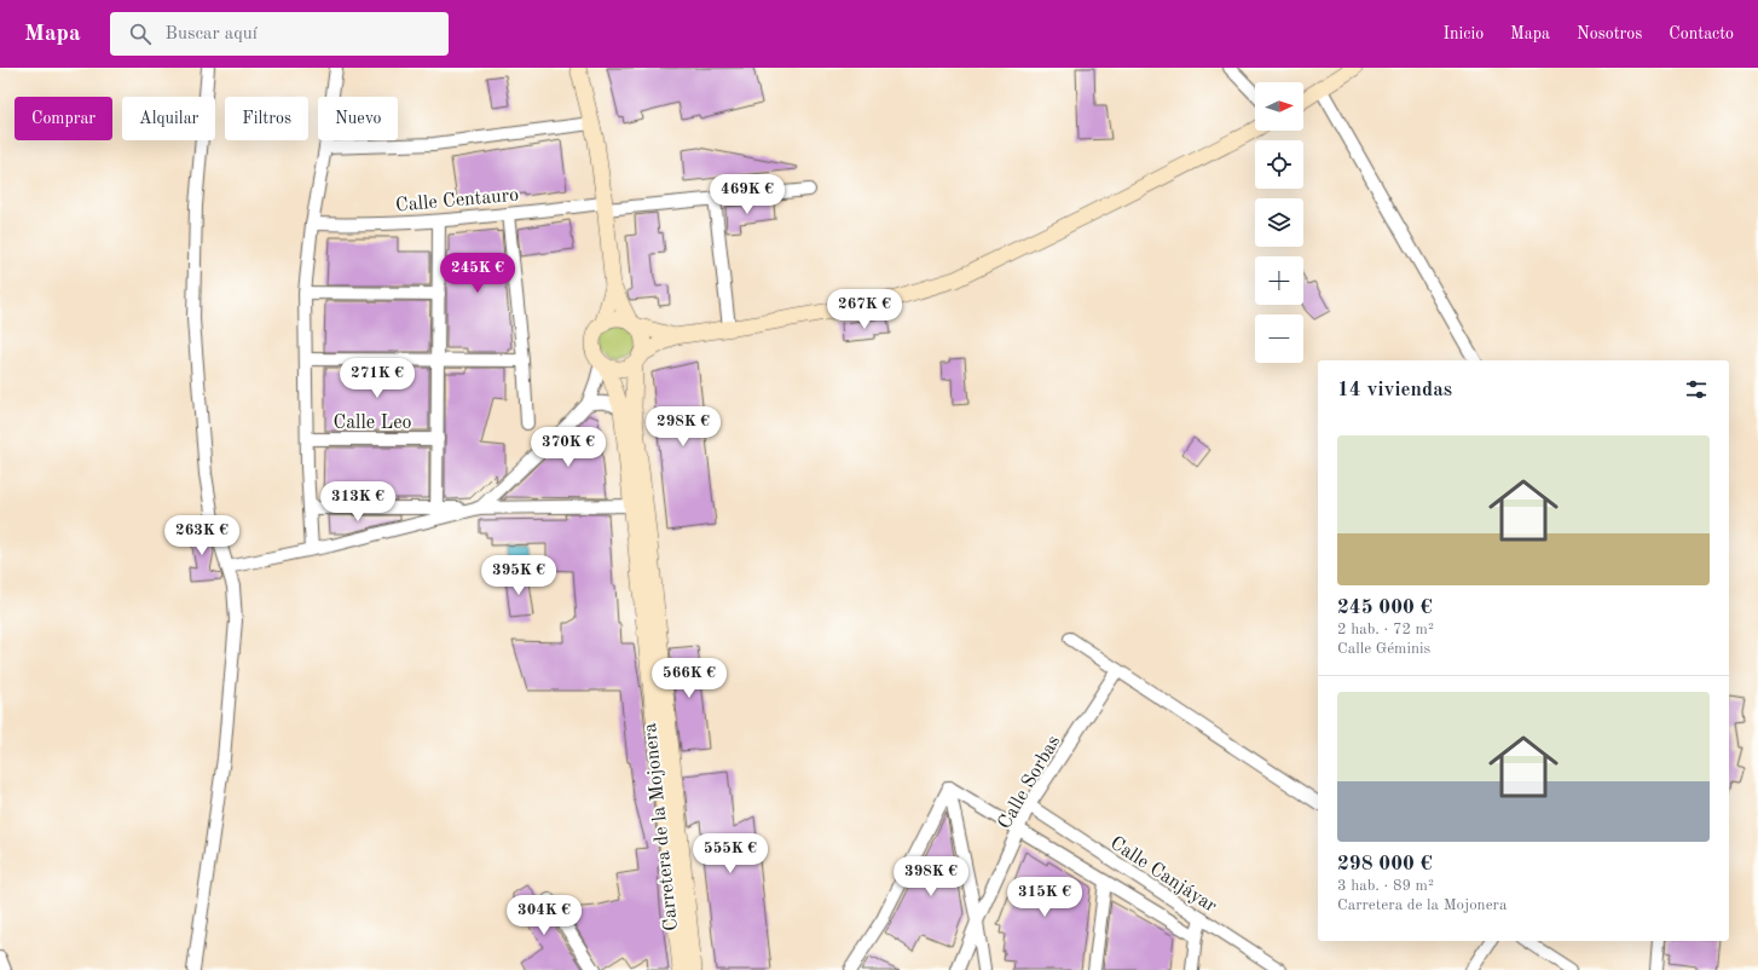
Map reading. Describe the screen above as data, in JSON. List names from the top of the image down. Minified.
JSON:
{"streets":{"street":["Calle Centauro","Calle Leo","Calle Sorbas","Carretera de la Mojonera","Calle Canjáyar"]},"crossings":[["Calle Sorbas","Calle Canjáyar"]],"north":"right","page":{"header":"Mapa","search":"Buscar aquí","nav":["Inicio","Mapa","Nosotros","Contacto"],"map_buttons":["+","−"],"chip":["Comprar","Alquilar","Filtros","Nuevo"],"price":["469K €","245K €","267K €","271K €","298K €","370K €","313K €","263K €","395K €","566K €","555K €","398K €","315K €","304K €"],"heading":"14 viviendas","list":[{"name":"245 000 €","note":"2 hab. · 72 m² · Calle Géminis"},{"name":"298 000 €","note":"3 hab. · 89 m² · Carretera de la Mojonera"}]}}
